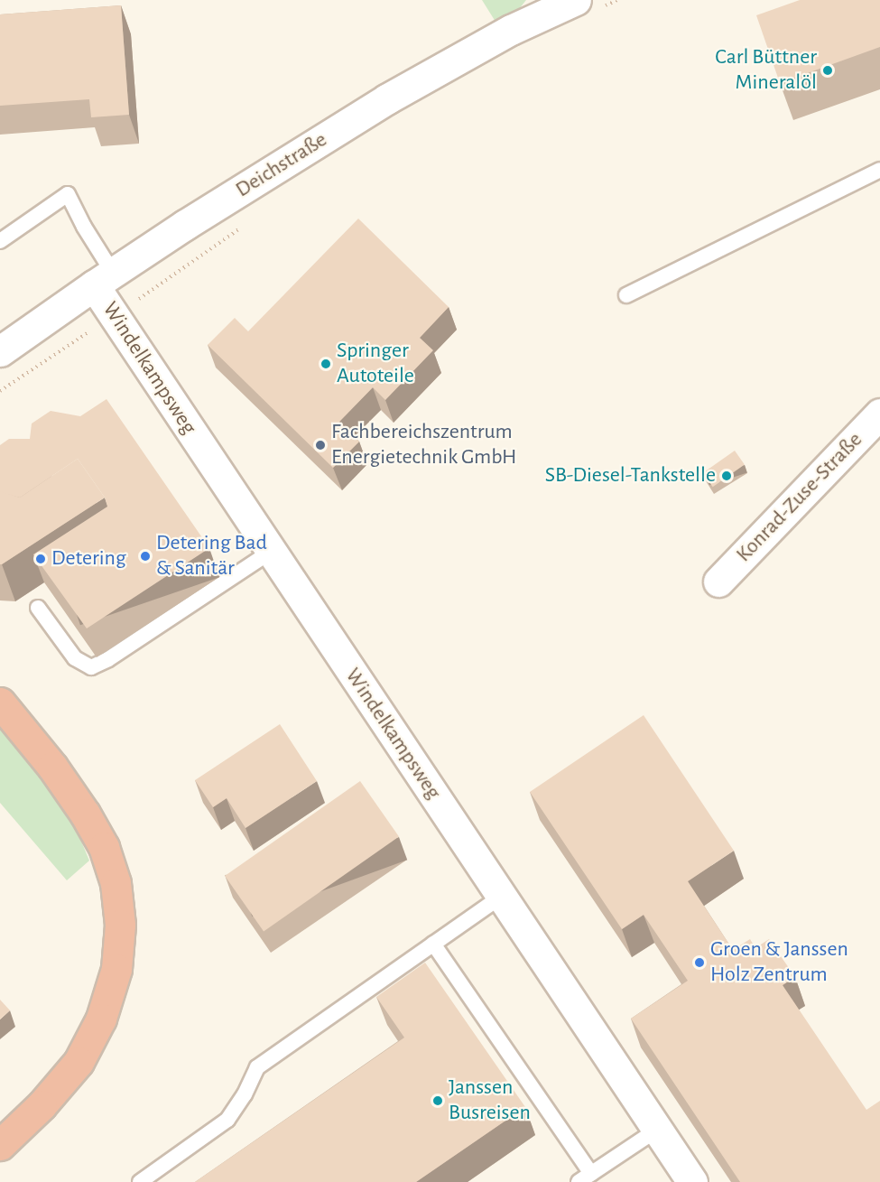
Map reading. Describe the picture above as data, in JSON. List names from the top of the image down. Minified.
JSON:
{"streets":{"street":["Deichstraße","Windelkampsweg","Konrad-Zuse-Straße"]},"crossings":[["Deichstraße","Windelkampsweg"]],"places":["Carl Büttner Mineralöl","Springer Autoteile","Fachbereichszentrum Energietechnik GmbH","SB-Diesel-Tankstelle","Detering Bad & Sanitär","Detering","Groen & Janssen Holz Zentrum","Janssen Busreisen"]}
